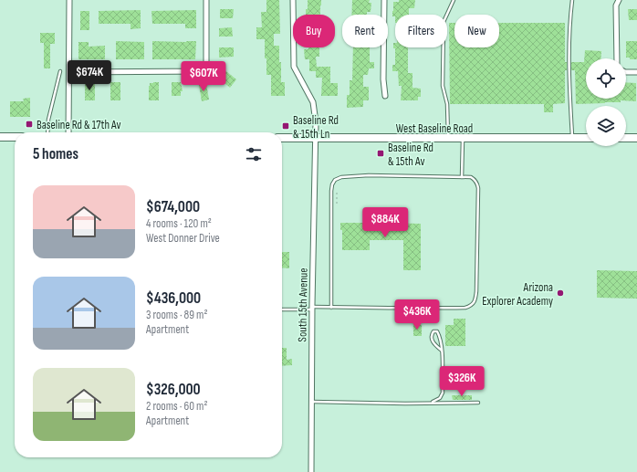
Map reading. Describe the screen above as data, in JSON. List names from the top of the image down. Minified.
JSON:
{"streets":{"main road":["West Baseline Road"],"street":["South 15th Avenue"]},"crossings":[["West Baseline Road","South 15th Avenue"]],"places":{"transit":["Baseline Rd & 17th Av","Baseline Rd & 15th Ln","Baseline Rd & 15th Av"],"other":["Arizona Explorer Academy"]},"page":{"chip":["Buy","Rent","Filters","New"],"price":["$674K","$607K","$884K","$436K","$326K"],"heading":"5 homes","list":[{"name":"$674,000","note":"4 rooms · 120 m² · West Donner Drive"},{"name":"$436,000","note":"3 rooms · 89 m² · Apartment"},{"name":"$326,000","note":"2 rooms · 60 m² · Apartment"}]}}
